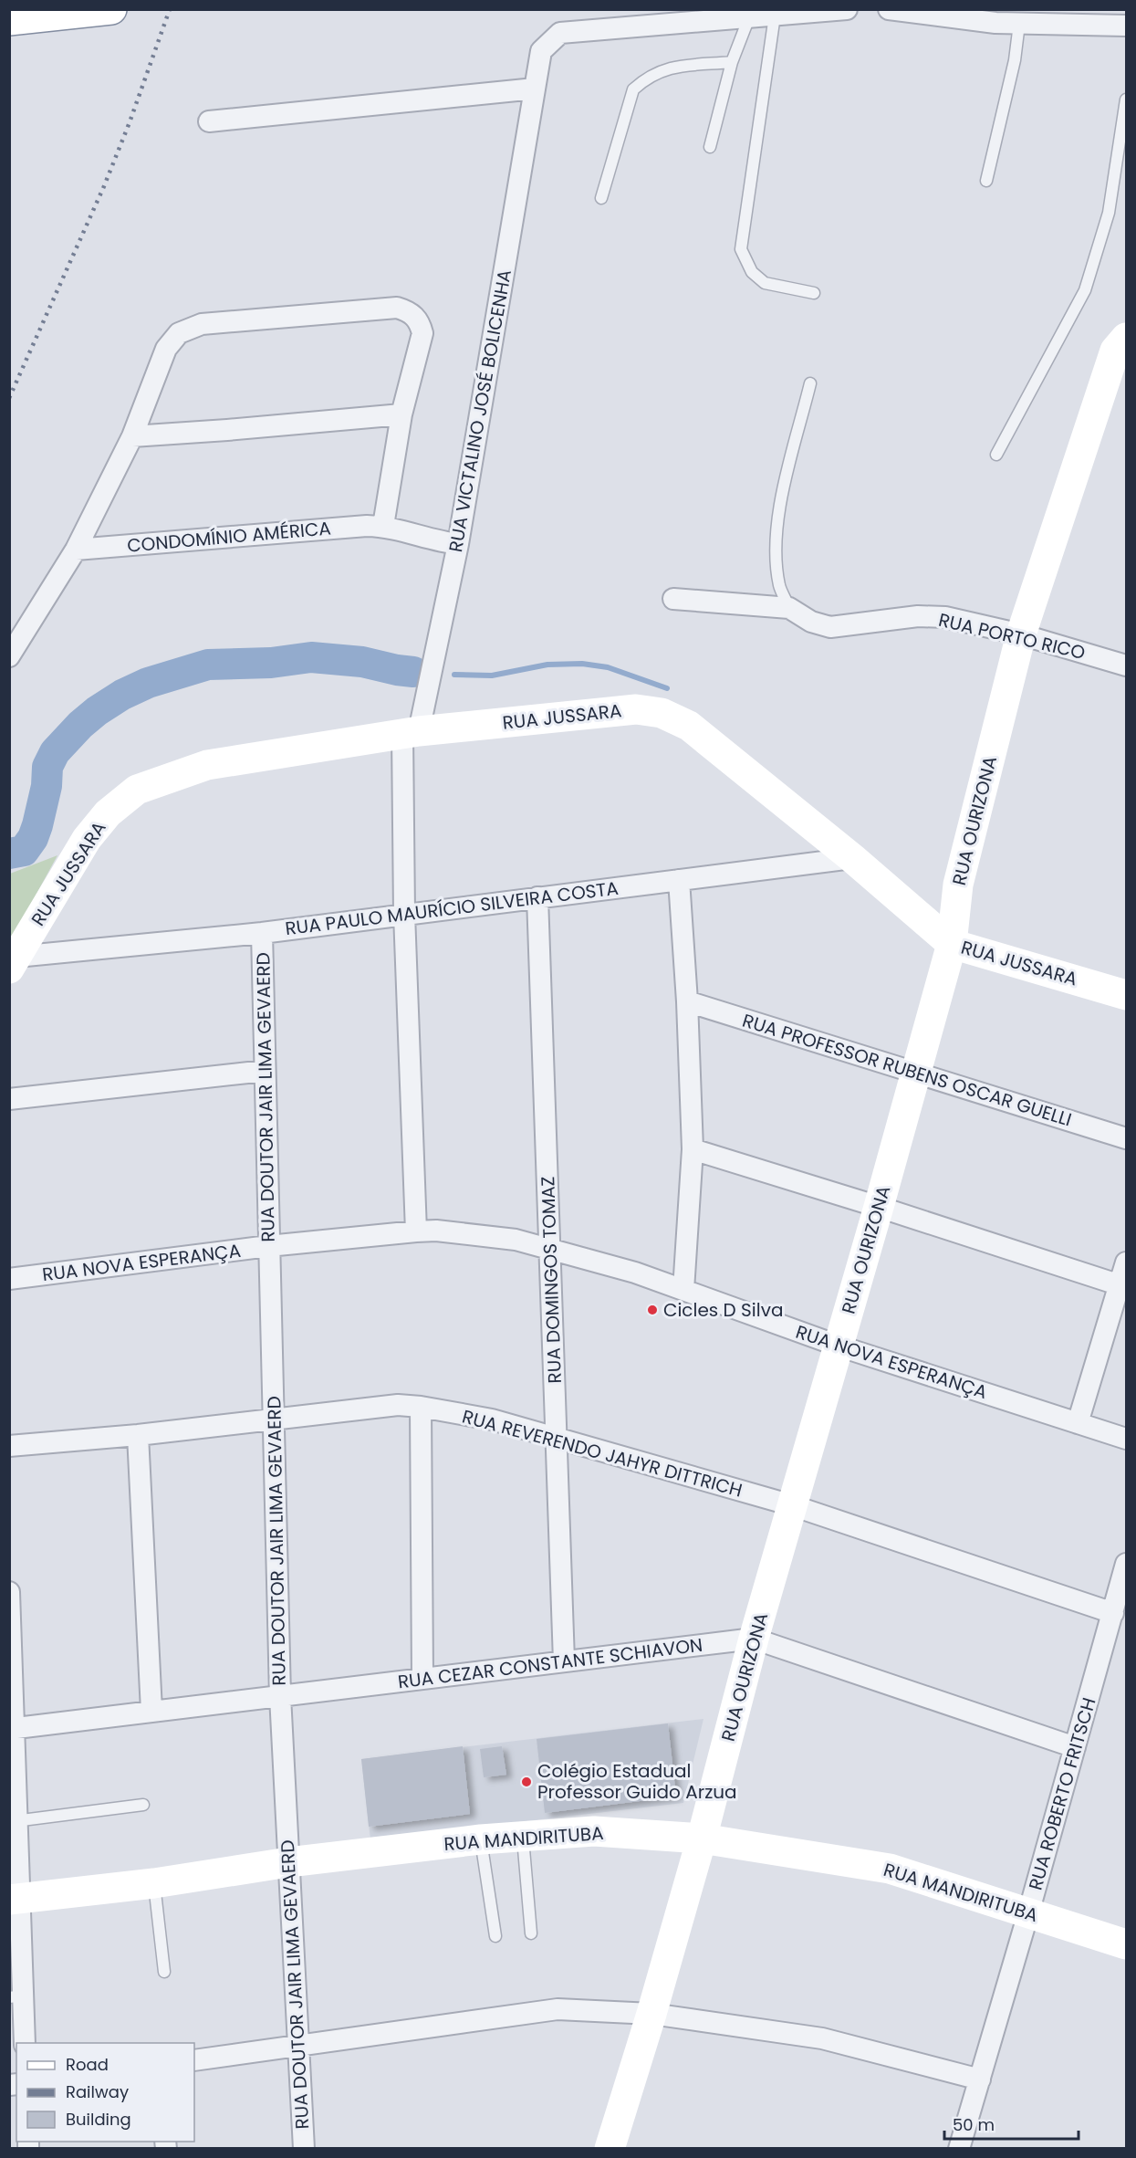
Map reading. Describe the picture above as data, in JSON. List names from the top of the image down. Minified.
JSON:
{"streets":{"main road":["RUA JUSSARA","RUA OURIZONA","RUA MANDIRITUBA"],"street":["RUA VICTALINO JOSÉ BOLICENHA","CONDOMÍNIO AMÉRICA","RUA PORTO RICO","RUA PAULO MAURÍCIO SILVEIRA COSTA","RUA PROFESSOR RUBENS OSCAR GUELLI","RUA DOUTOR JAIR LIMA GEVAERD","RUA NOVA ESPERANÇA","RUA DOMINGOS TOMAZ","RUA REVERENDO JAHYR DITTRICH","RUA CEZAR CONSTANTE SCHIAVON","RUA ROBERTO FRITSCH"]},"crossings":[["RUA VICTALINO JOSÉ BOLICENHA","CONDOMÍNIO AMÉRICA"],["RUA VICTALINO JOSÉ BOLICENHA","RUA JUSSARA"],["RUA VICTALINO JOSÉ BOLICENHA","RUA PAULO MAURÍCIO SILVEIRA COSTA"],["RUA VICTALINO JOSÉ BOLICENHA","RUA NOVA ESPERANÇA"],["RUA PORTO RICO","RUA OURIZONA"],["RUA JUSSARA","RUA OURIZONA"],["RUA JUSSARA","RUA PAULO MAURÍCIO SILVEIRA COSTA"],["RUA OURIZONA","RUA PROFESSOR RUBENS OSCAR GUELLI"],["RUA OURIZONA","RUA NOVA ESPERANÇA"],["RUA OURIZONA","RUA REVERENDO JAHYR DITTRICH"],["RUA OURIZONA","RUA CEZAR CONSTANTE SCHIAVON"],["RUA OURIZONA","RUA MANDIRITUBA"],["RUA PAULO MAURÍCIO SILVEIRA COSTA","RUA DOUTOR JAIR LIMA GEVAERD"],["RUA PAULO MAURÍCIO SILVEIRA COSTA","RUA DOMINGOS TOMAZ"],["RUA DOUTOR JAIR LIMA GEVAERD","RUA NOVA ESPERANÇA"],["RUA DOUTOR JAIR LIMA GEVAERD","RUA REVERENDO JAHYR DITTRICH"],["RUA DOUTOR JAIR LIMA GEVAERD","RUA CEZAR CONSTANTE SCHIAVON"],["RUA DOUTOR JAIR LIMA GEVAERD","RUA MANDIRITUBA"],["RUA NOVA ESPERANÇA","RUA DOMINGOS TOMAZ"],["RUA DOMINGOS TOMAZ","RUA REVERENDO JAHYR DITTRICH"],["RUA DOMINGOS TOMAZ","RUA CEZAR CONSTANTE SCHIAVON"],["RUA REVERENDO JAHYR DITTRICH","RUA ROBERTO FRITSCH"],["RUA CEZAR CONSTANTE SCHIAVON","RUA ROBERTO FRITSCH"],["RUA ROBERTO FRITSCH","RUA MANDIRITUBA"]],"places":["Cicles D Silva","Colégio Estadual Professor Guido Arzua"],"legend":["Road","Railway","Building"],"scale_bar":"50 m"}
